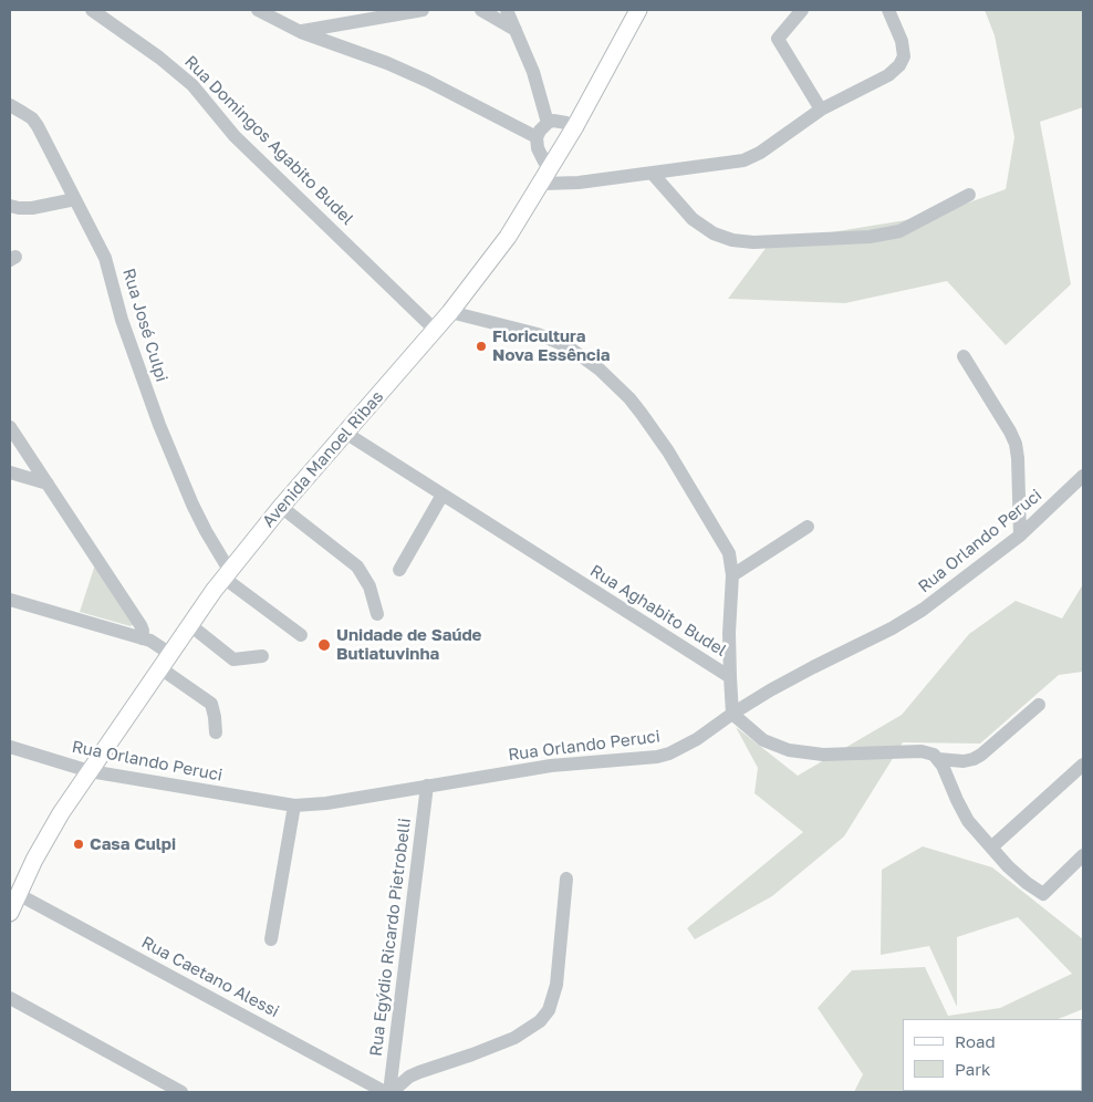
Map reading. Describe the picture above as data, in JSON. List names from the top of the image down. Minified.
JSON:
{"streets":{"main road":["Avenida Manoel Ribas"],"street":["Rua Domingos Agabito Budel","Rua José Culpi","Rua Orlando Peruci","Rua Aghabito Budel","Rua Egýdio Ricardo Pietrobelli","Rua Caetano Alessi"]},"crossings":[["Rua Domingos Agabito Budel","Avenida Manoel Ribas"],["Rua José Culpi","Avenida Manoel Ribas"],["Avenida Manoel Ribas","Rua Orlando Peruci"],["Avenida Manoel Ribas","Rua Aghabito Budel"],["Avenida Manoel Ribas","Rua Caetano Alessi"],["Rua Orlando Peruci","Rua Aghabito Budel"],["Rua Orlando Peruci","Rua Egýdio Ricardo Pietrobelli"]],"places":["Floricultura Nova Essência","Unidade de Saúde Butiatuvinha","Casa Culpi"],"legend":["Road","Park"]}
